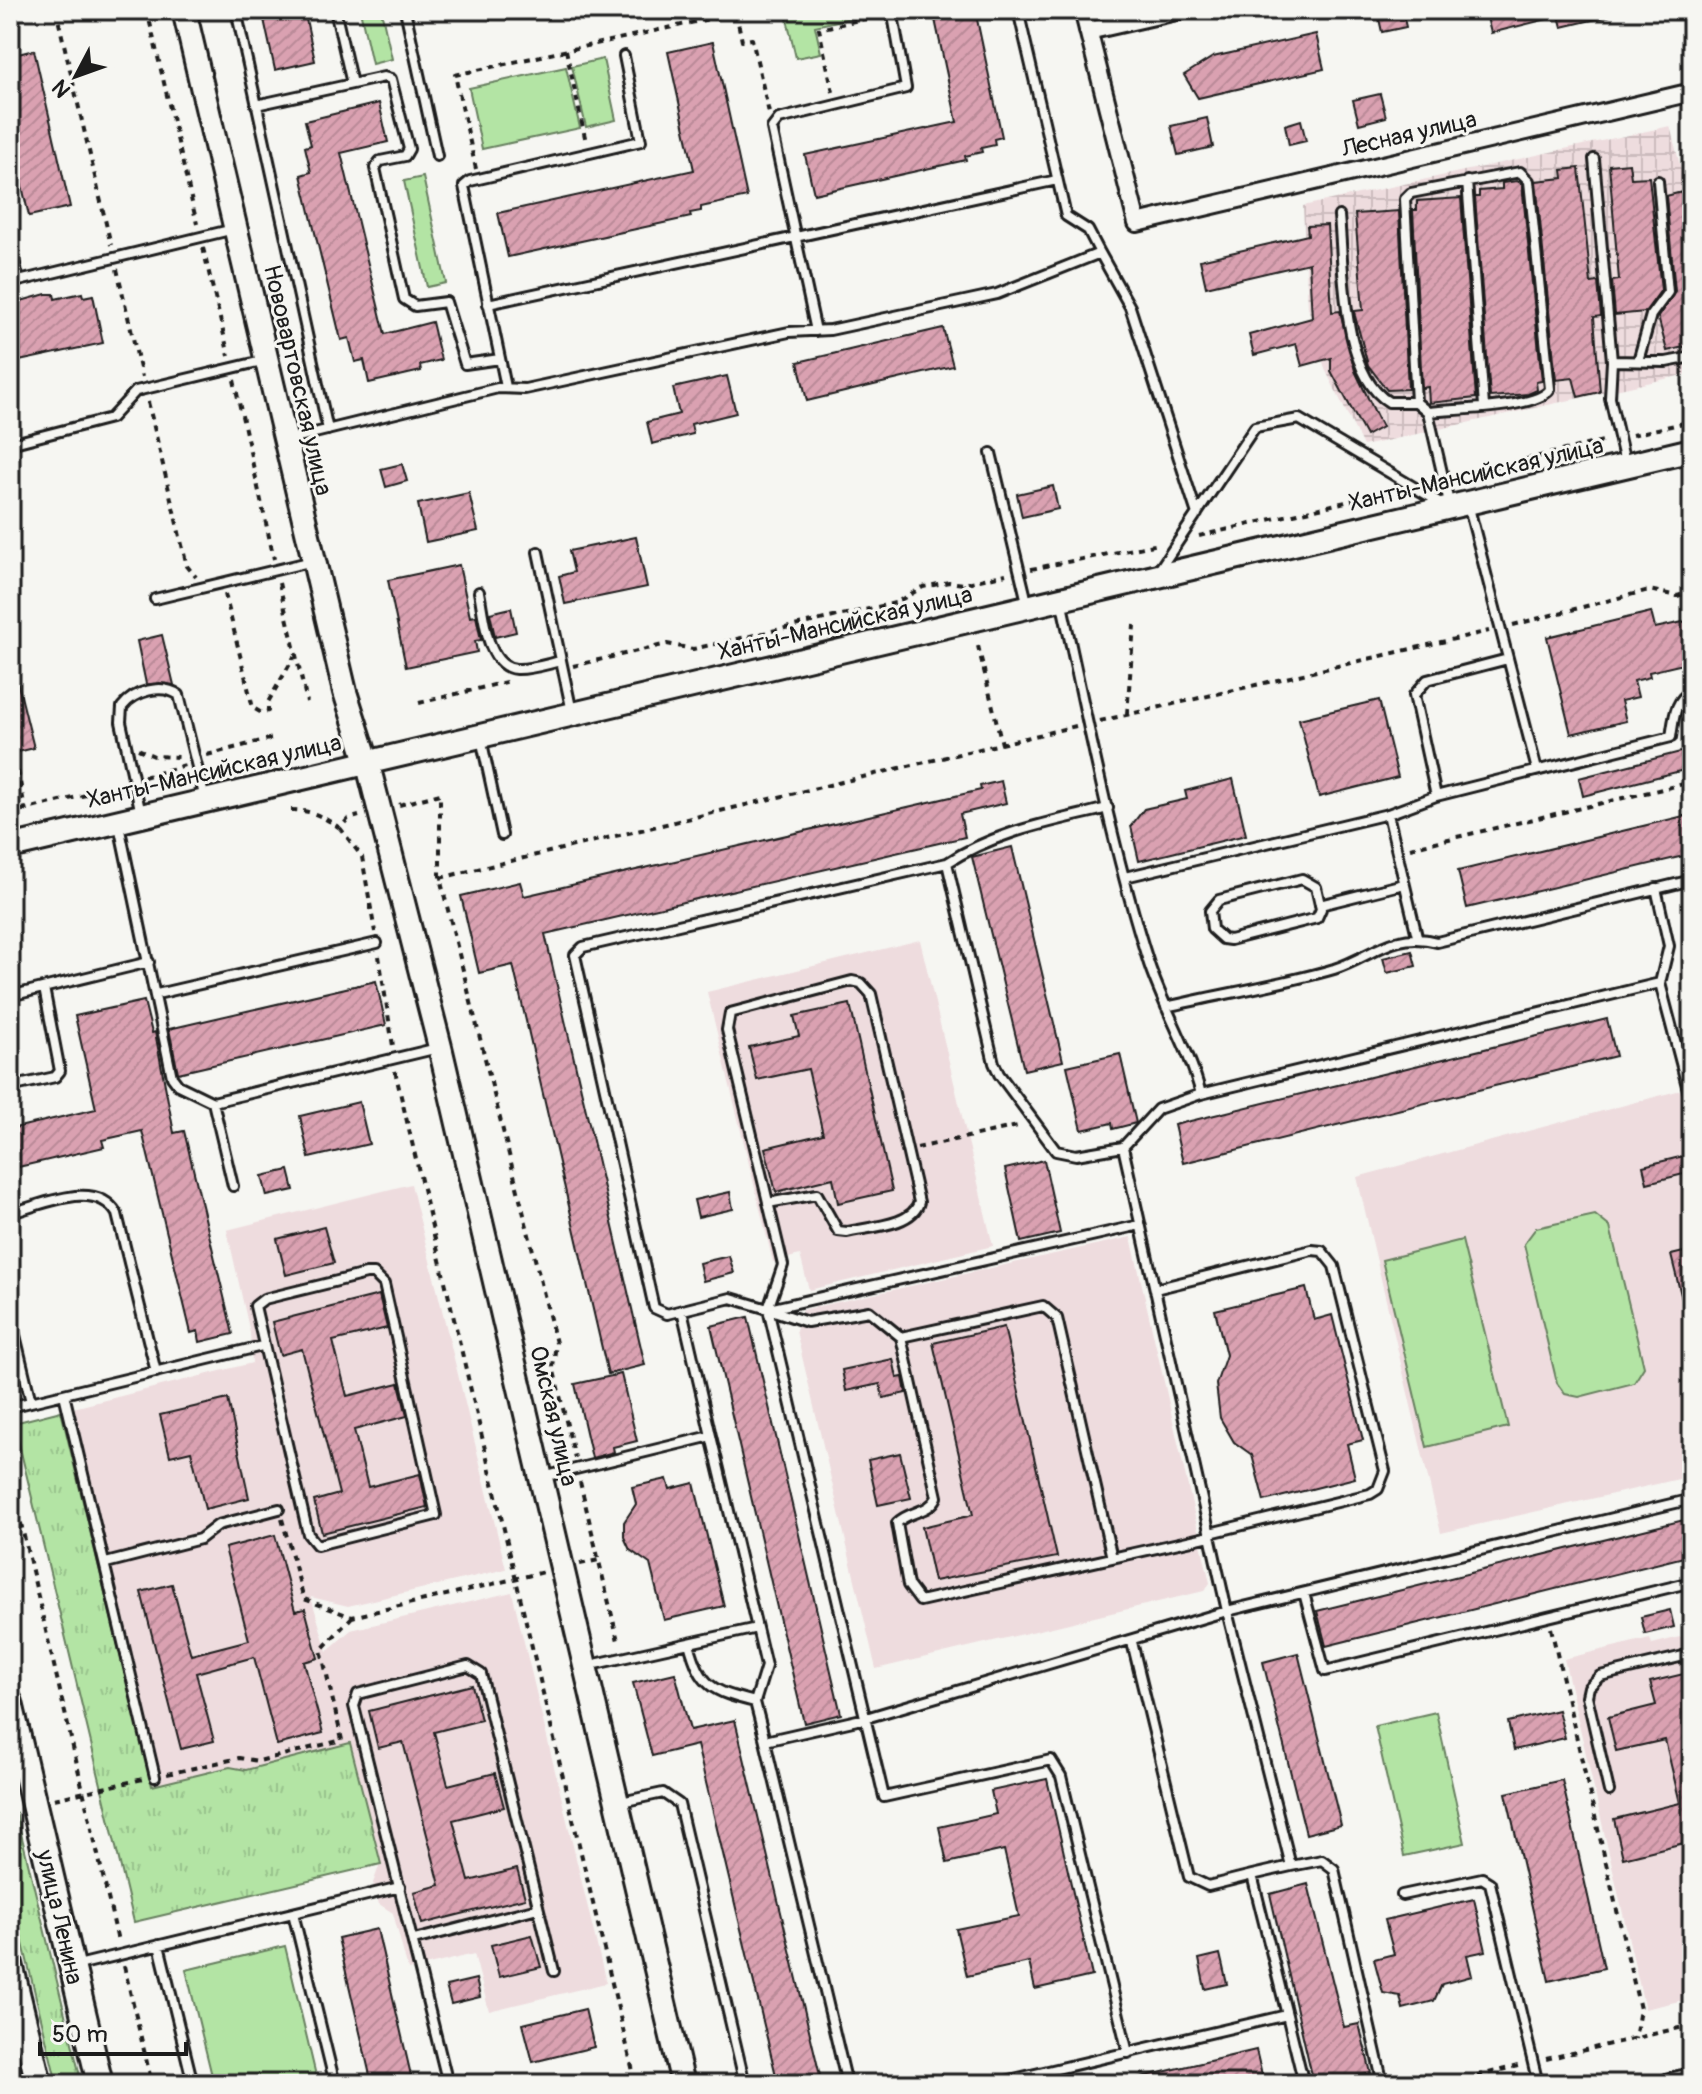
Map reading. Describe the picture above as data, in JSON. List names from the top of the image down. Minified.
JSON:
{"streets":{"main road":["Нововартовская улица","Ханты-Мансийская улица","Омская улица","улица Ленина"],"street":["Лесная улица"]},"crossings":[["Нововартовская улица","Ханты-Мансийская улица"],["Нововартовская улица","Омская улица"],["Ханты-Мансийская улица","Омская улица"]],"scale_bar":"50 m","north":"bottom left"}
